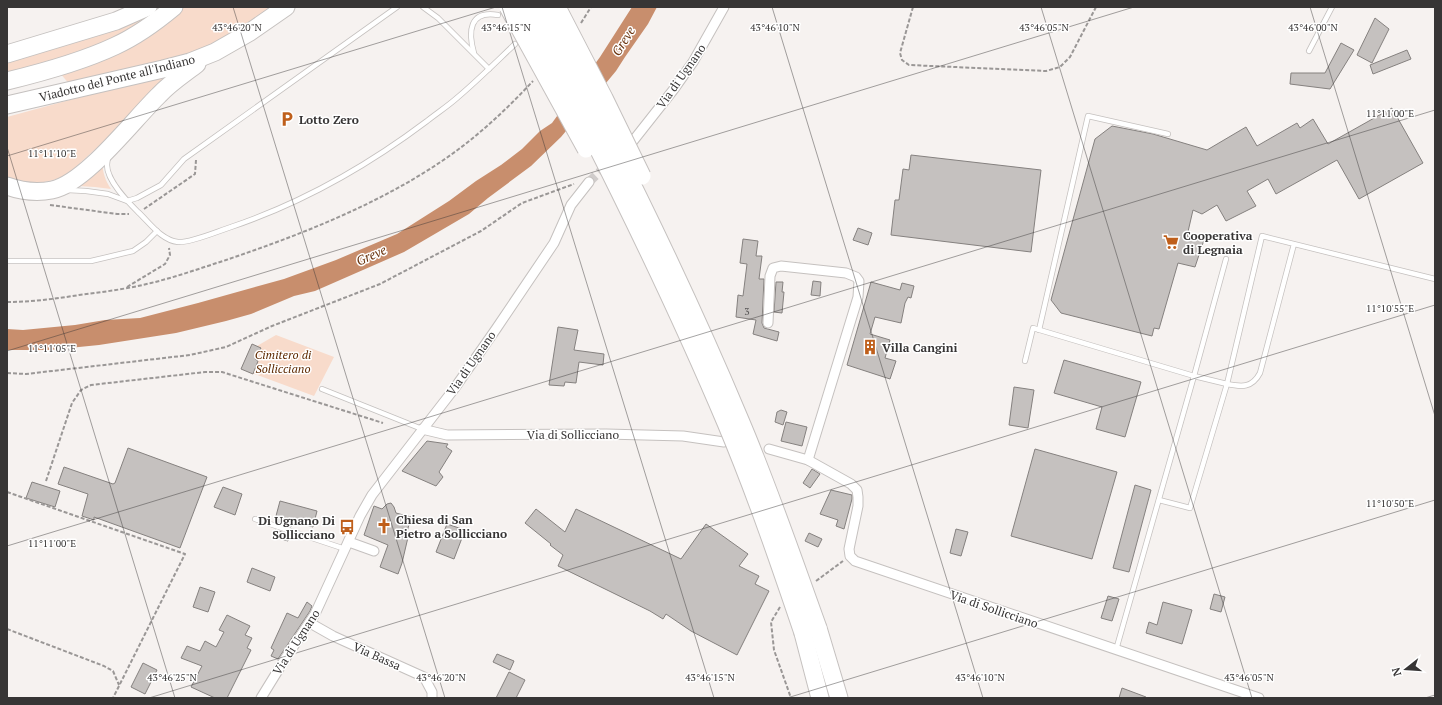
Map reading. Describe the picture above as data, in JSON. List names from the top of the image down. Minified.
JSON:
{"streets":{"highway":["Viadotto del Ponte all'Indiano"],"street":["Via di Ugnano","Via di Sollicciano","Via Bassa"]},"crossings":[["Via di Ugnano","Via di Sollicciano"],["Via di Ugnano","Via Bassa"]],"water":["Greve"],"parks":["Cimitero di Sollicciano"],"places":{"parking":["Lotto Zero"],"supermarket":["Cooperativa di Legnaia"],"building":["Villa Cangini"],"church":["Chiesa di San Pietro a Sollicciano"],"bus stop":["Di Ugnano Di Sollicciano"]},"house_numbers":["3"],"north":"left","coordinates":["43°46'15\"N","43°46'20\"N","43°46'10\"N","43°46'05\"N","43°46'00\"N","11°11'00\"E","11°11'10\"E","11°10'55\"E","11°11'05\"E","11°10'50\"E","43°46'25\"N"]}
